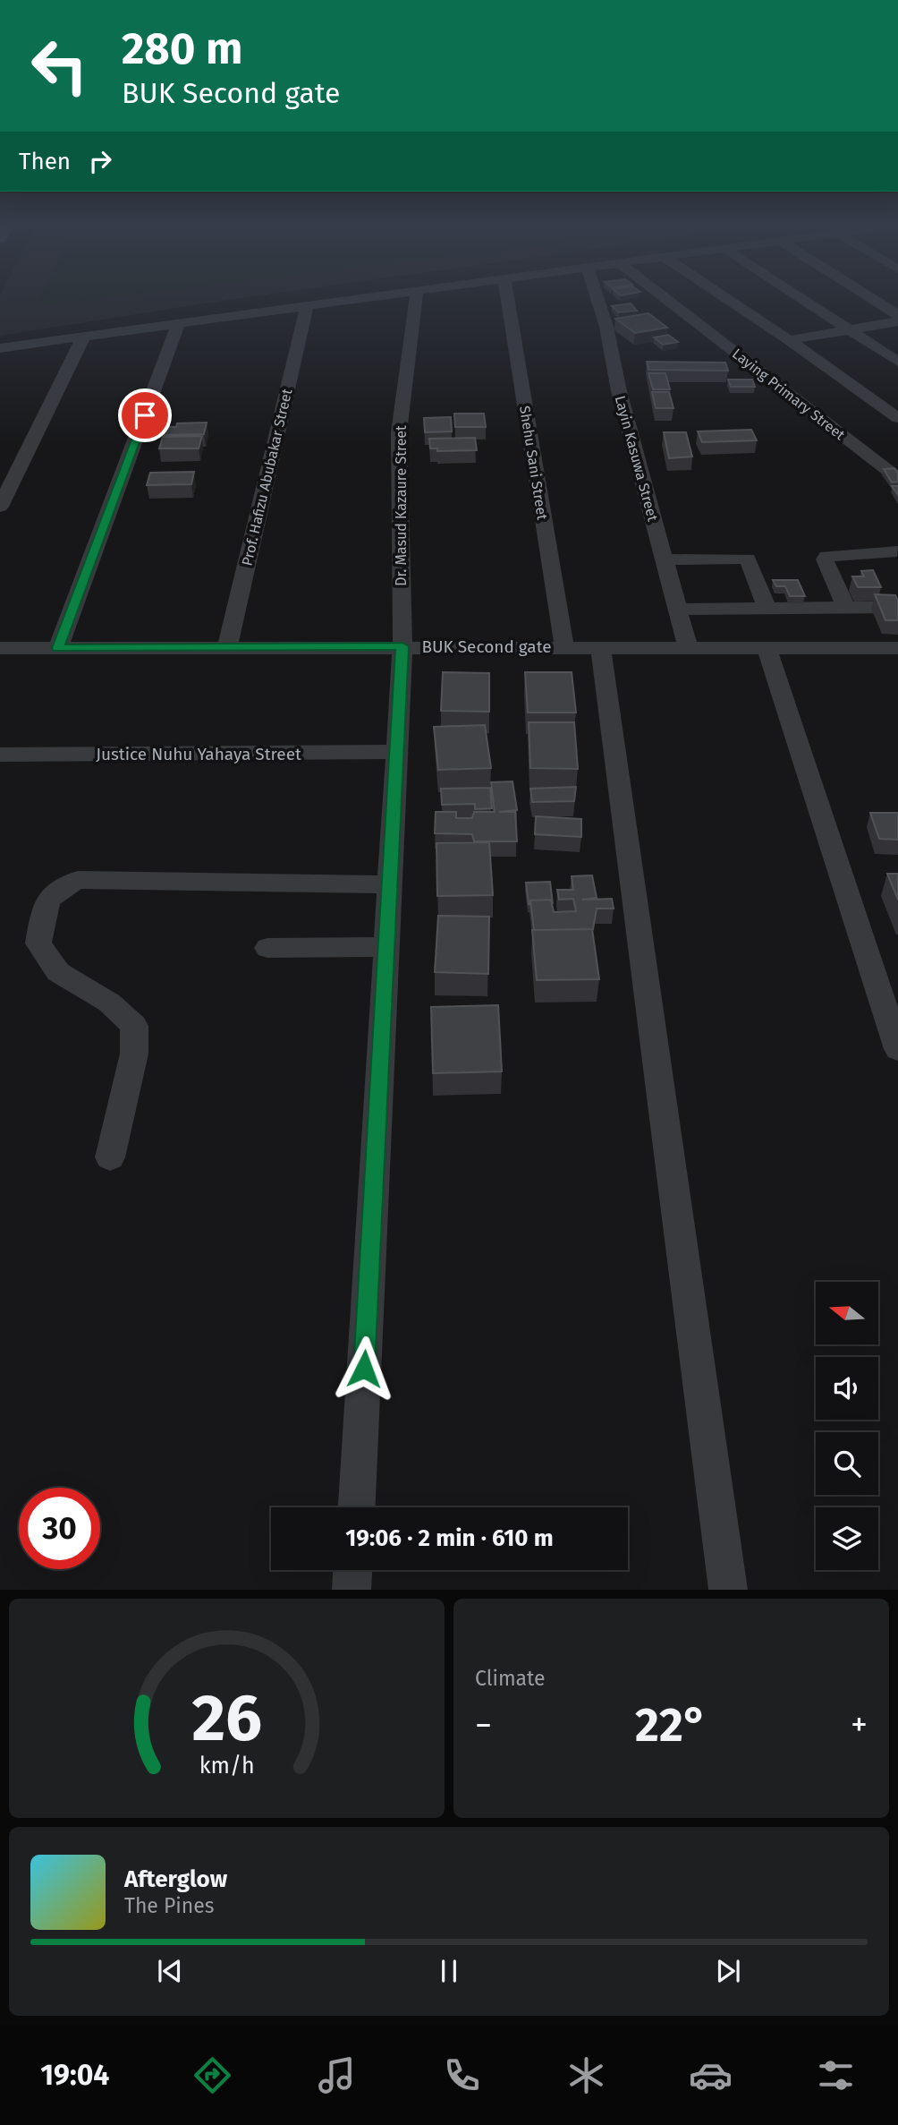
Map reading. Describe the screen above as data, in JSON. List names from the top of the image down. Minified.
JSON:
{"streets":{"street":["Laying Primary Street","Layin Kasuwa Street","Shehu Sani Street","Prof. Hafizu Abubakar Street","Dr. Masud Kazaure Street","BUK Second gate","Justice Nuhu Yahaya Street"]},"crossings":[["Layin Kasuwa Street","BUK Second gate"],["Shehu Sani Street","BUK Second gate"],["Prof. Hafizu Abubakar Street","BUK Second gate"],["Dr. Masud Kazaure Street","BUK Second gate"],["Dr. Masud Kazaure Street","Justice Nuhu Yahaya Street"]],"north":"left","page":{"turn":["280 m","BUK Second gate"],"then":"Then","limit":"30","trip":"19:06 · 2 min · 610 m","tile":"Climate","heat":["−","22°","+"],"song":["Afterglow","The Pines"],"tabs":"19:04","gauge":["26","km/h"]}}
